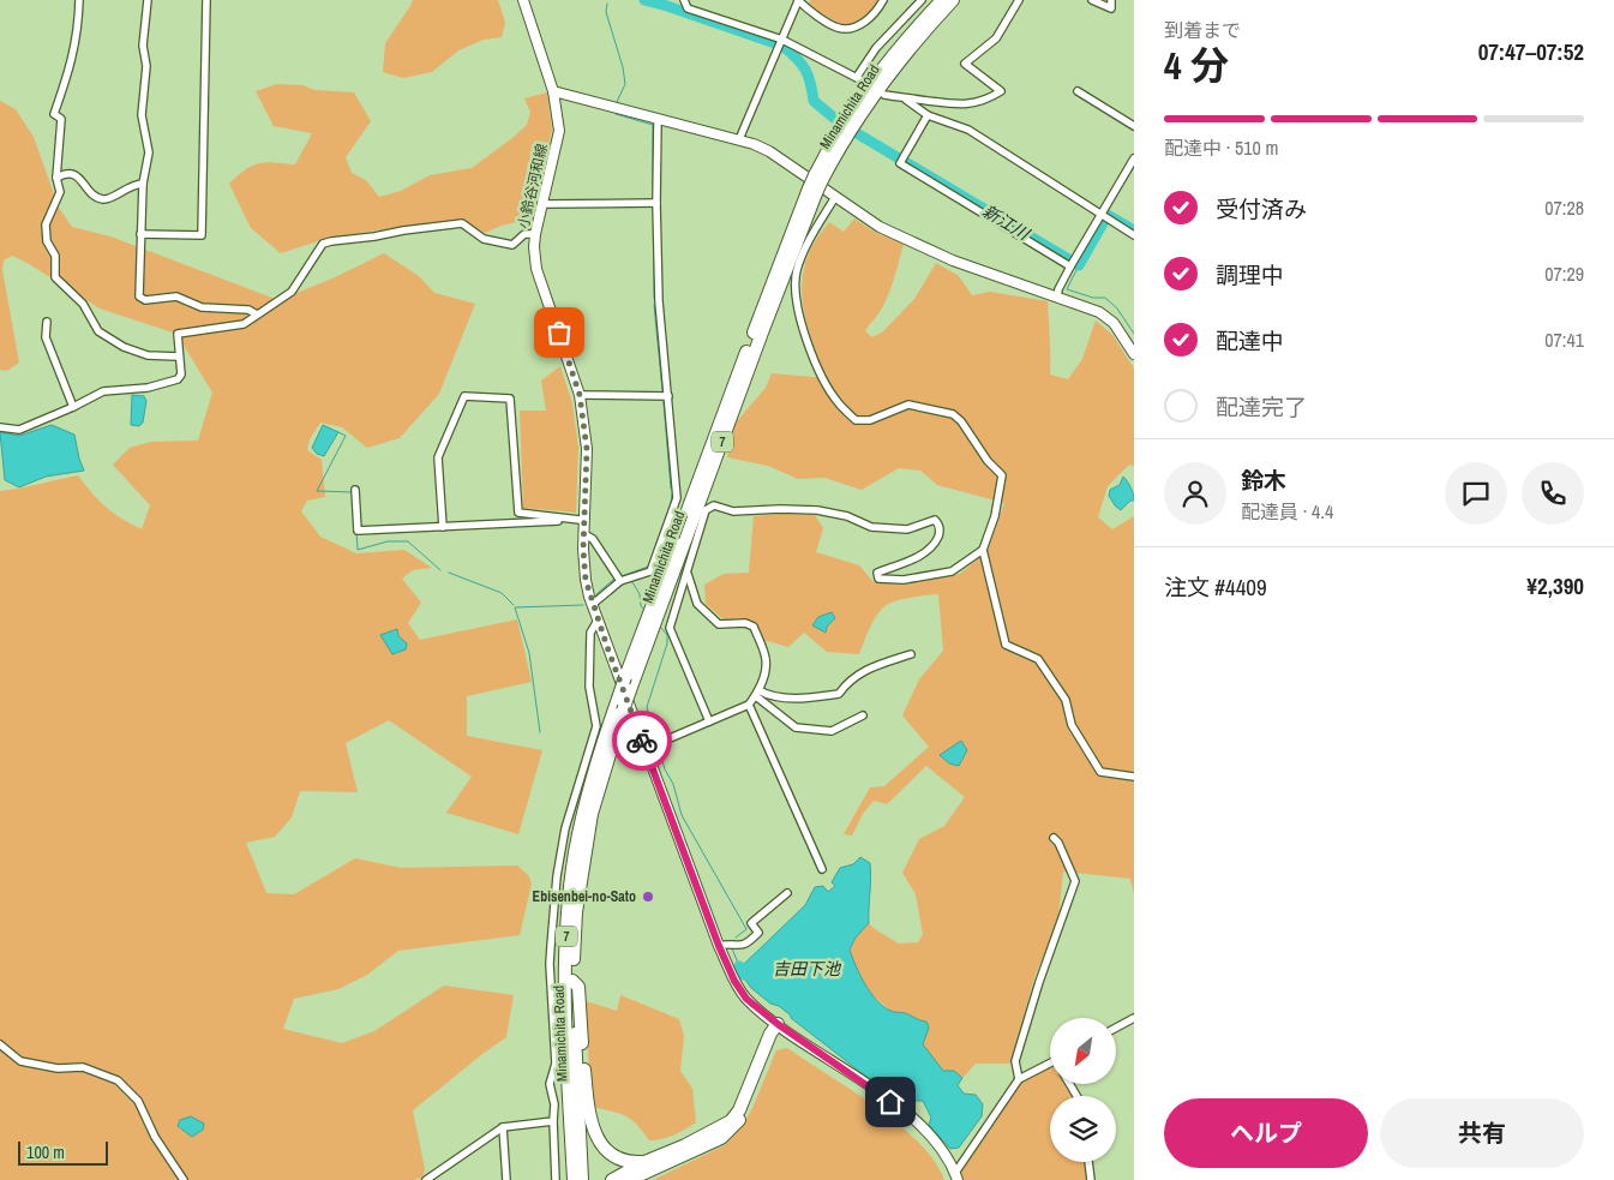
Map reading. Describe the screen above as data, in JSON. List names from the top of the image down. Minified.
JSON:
{"streets":{"highway":["Minamichita Road","7"],"main road":["小鈴谷河和線"]},"water":["新江川","吉田下池"],"places":["Ebisenbei-no-Sato"],"scale_bar":"100 m","north":"bottom left","page":{"heading":["4 分","到着まで","07:47–07:52"],"panel":["鈴木","配達員 · 4.4","注文 #4409","¥2,390"],"bar":"配達中 · 510 m","list":[["受付済み","07:28"],["調理中","07:29"],["配達中","07:41"],"配達完了"],"buttons":["ヘルプ","共有"],"scale":"100 m"}}
